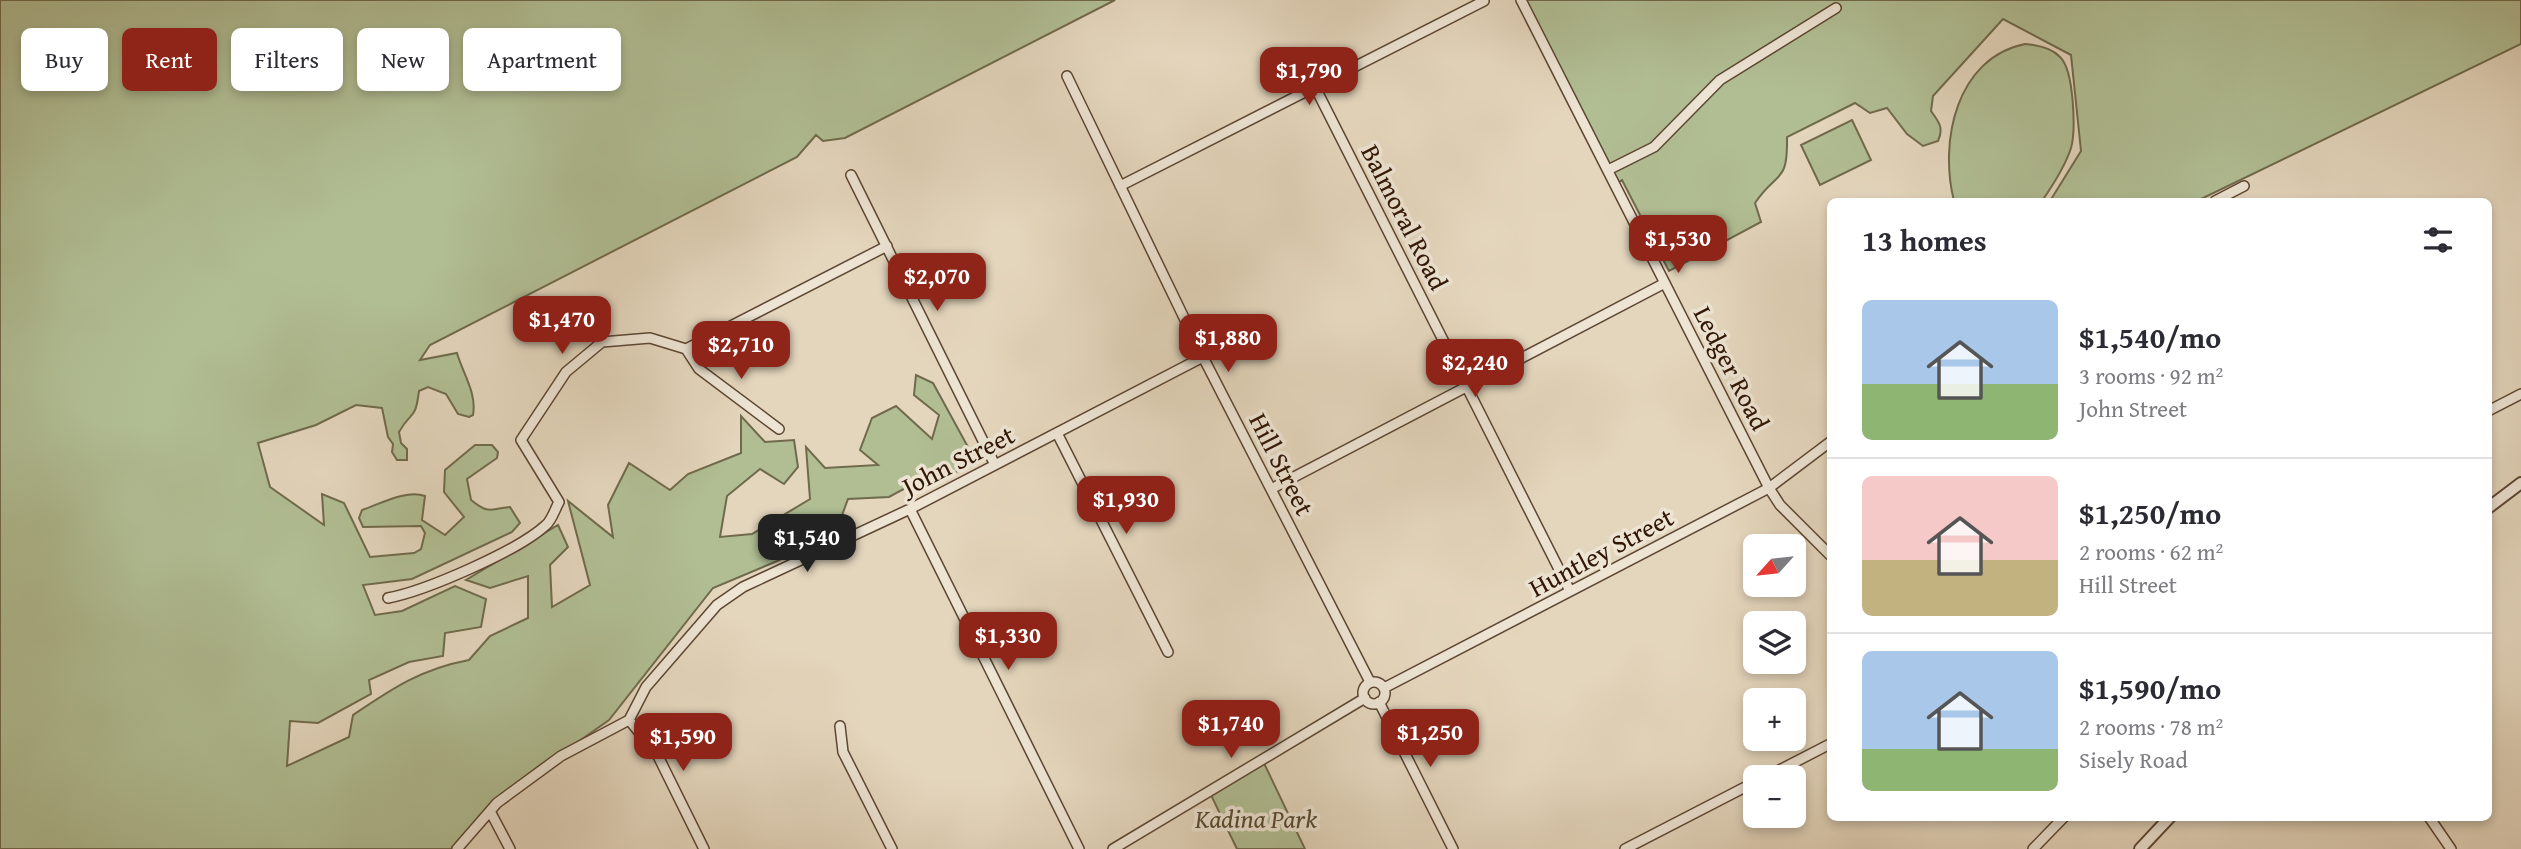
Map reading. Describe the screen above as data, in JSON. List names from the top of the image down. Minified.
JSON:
{"streets":{"street":["Balmoral Road","Ledger Road","John Street","Hill Street","Huntley Street"]},"crossings":[["Balmoral Road","Huntley Street"],["Ledger Road","Huntley Street"],["John Street","Hill Street"],["Hill Street","Huntley Street"]],"parks":["Kadina Park"],"north":"bottom left","page":{"chip":["Buy","Rent","Filters","New","Apartment"],"price":["$1,790","$1,530","$2,070","$1,470","$1,880","$2,710","$2,240","$1,930","$1,540","$1,330","$1,740","$1,250","$1,590"],"heading":"13 homes","list":[{"name":"$1,540/mo","note":"3 rooms · 92 m² · John Street"},{"name":"$1,250/mo","note":"2 rooms · 62 m² · Hill Street"},{"name":"$1,590/mo","note":"2 rooms · 78 m² · Sisely Road"}],"map_buttons":["+","−"]}}
